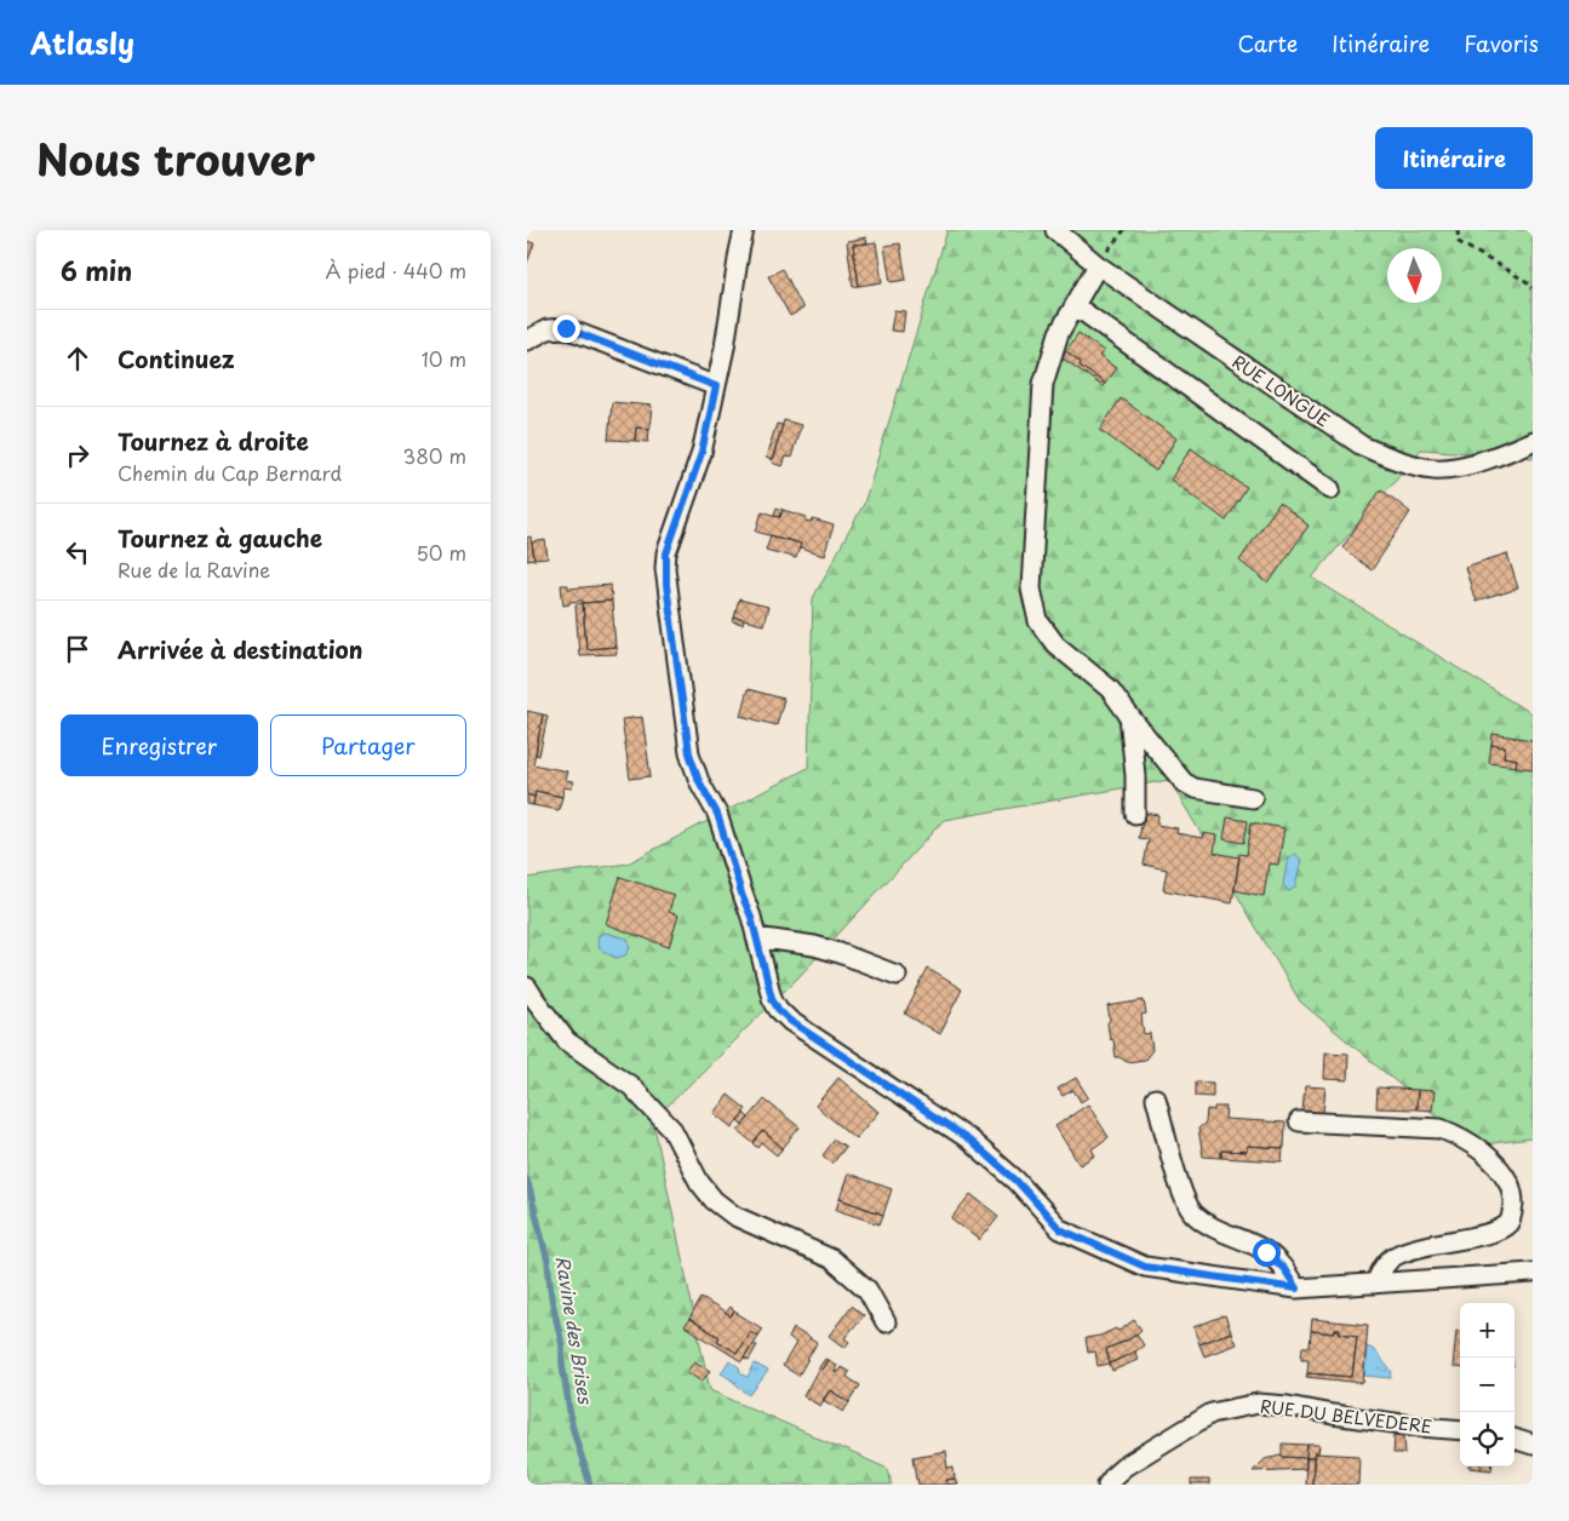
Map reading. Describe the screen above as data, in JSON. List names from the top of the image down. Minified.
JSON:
{"streets":{"street":["RUE LONGUE","RUE DU BELVEDERE"]},"water":["Ravine des Brises"],"north":"bottom","page":{"header":"Atlasly","nav":["Carte","Itinéraire","Favoris"],"title":"Nous trouver","buttons":["Itinéraire",["Enregistrer","Partager"]],"heading":["6 min","À pied · 440 m"],"list":[["Continuez","10 m"],["Tournez à droite","Chemin du Cap Bernard","380 m"],["Tournez à gauche","Rue de la Ravine","50 m"],"Arrivée à destination"],"map_buttons":["+","−"]}}
